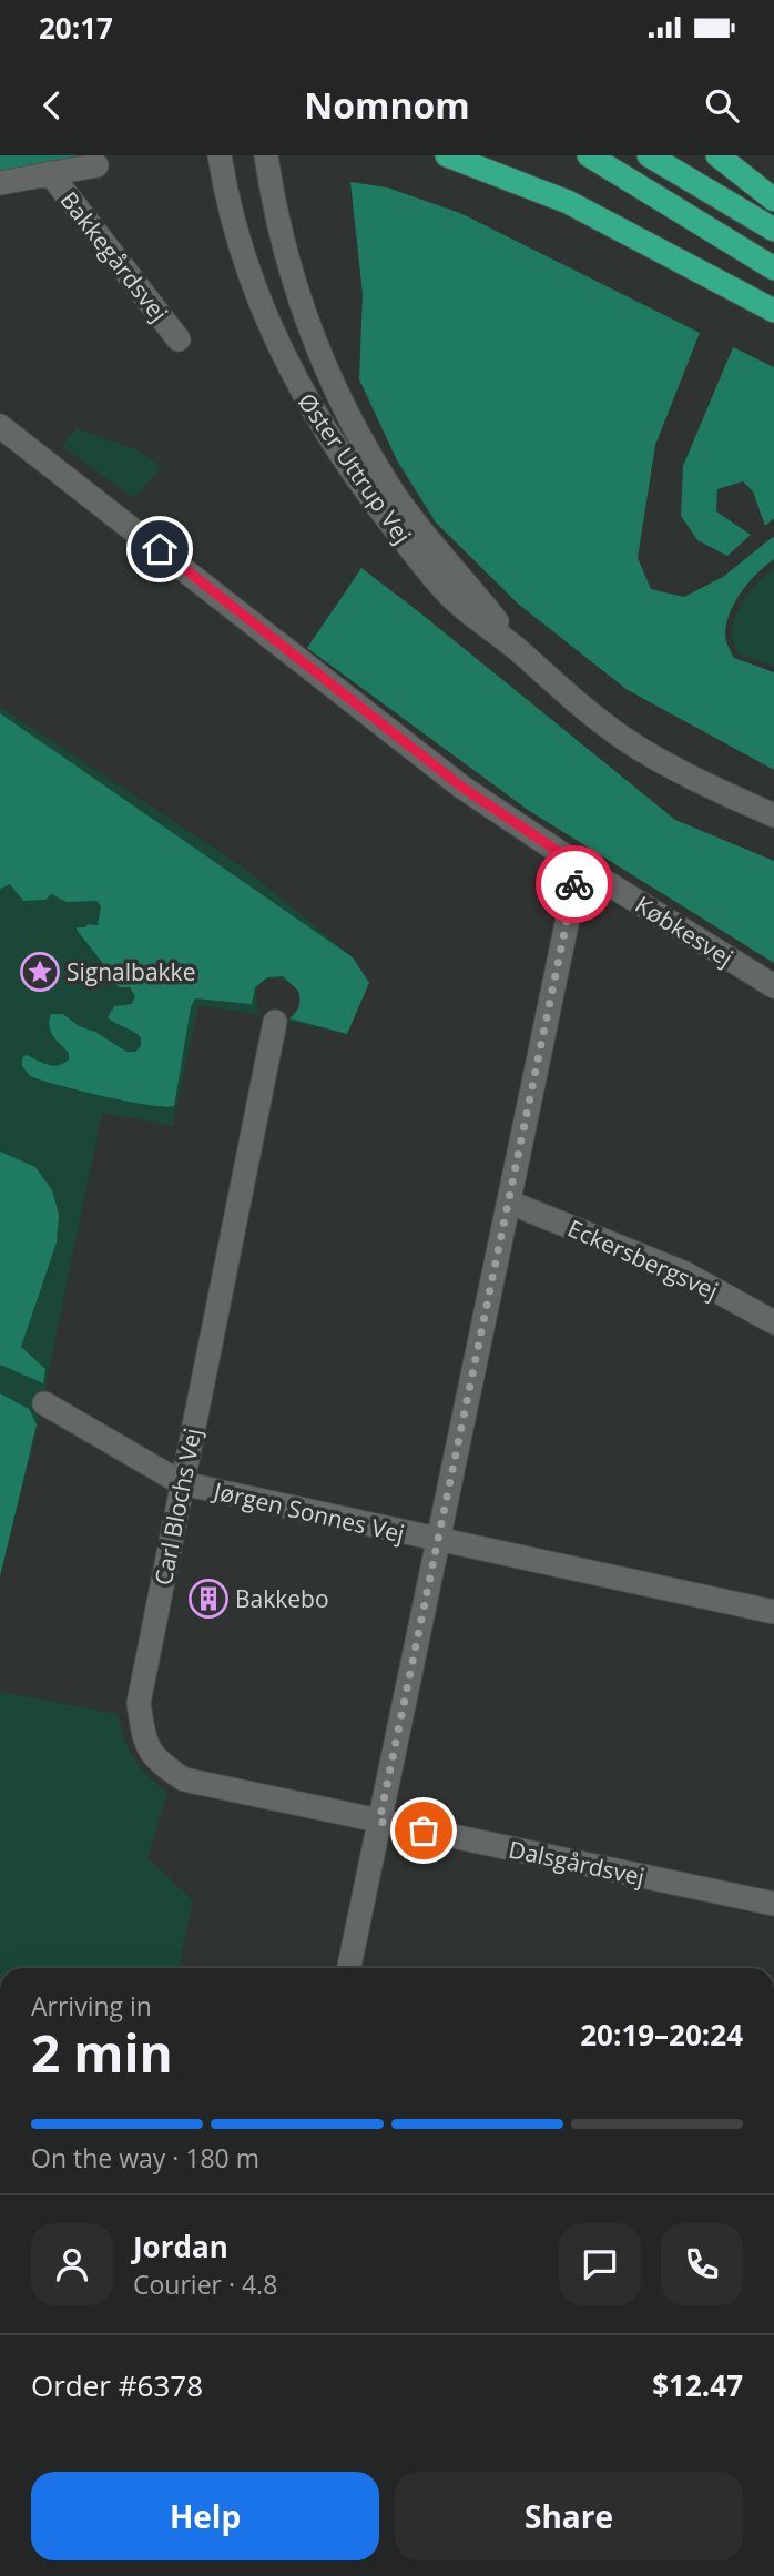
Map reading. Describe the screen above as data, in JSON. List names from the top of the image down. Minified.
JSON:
{"streets":{"street":["Bakkegårdsvej","Øster Uttrup Vej","Købkesvej","Eckersbergsvej","Carl Blochs Vej","Jørgen Sonnes Vej","Dalsgårdsvej"]},"crossings":[["Carl Blochs Vej","Jørgen Sonnes Vej"],["Carl Blochs Vej","Dalsgårdsvej"]],"places":{"place":["Signalbakke"],"building":["Bakkebo"]},"page":{"status":"20:17","header":"Nomnom","heading":["2 min","Arriving in","20:19–20:24"],"panel":["Jordan","Courier · 4.8","Order #6378","$12.47"],"bar":"On the way · 180 m","buttons":["Help","Share"]}}
